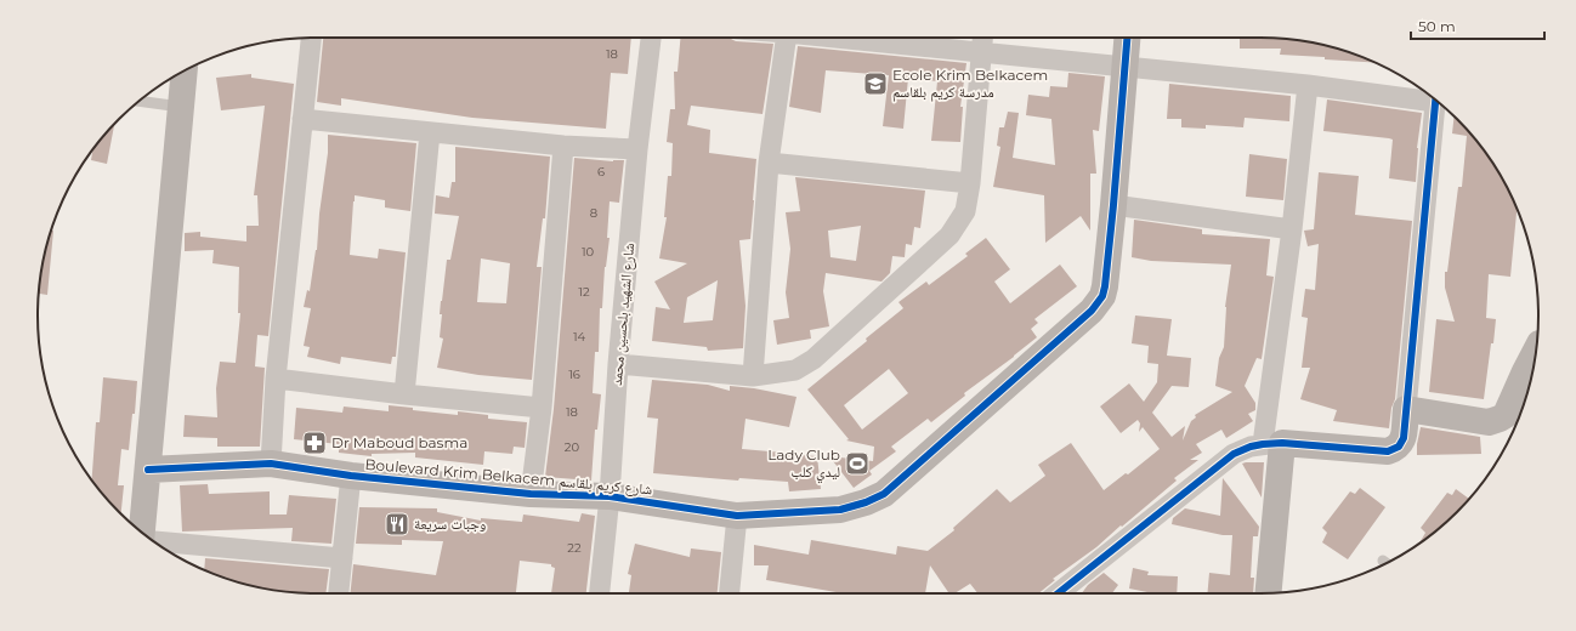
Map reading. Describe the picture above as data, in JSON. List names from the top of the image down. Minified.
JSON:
{"streets":{"street":["شارع الشهيد بلحسين محمد","Boulevard Krim Belkacem شارع كريم بلقاسم"]},"crossings":[["شارع الشهيد بلحسين محمد","Boulevard Krim Belkacem شارع كريم بلقاسم"]],"places":{"school or university":["Ecole Krim Belkacem مدرسة كريم بلقاسم"],"pharmacy":["Dr Maboud basma"],"sports":["Lady Club ليدي كلب"],"restaurant":["وجبات سريعة"]},"house_numbers":["18","6","8","10","12","14","16","18","20","22"],"scale_bar":"50 m"}
